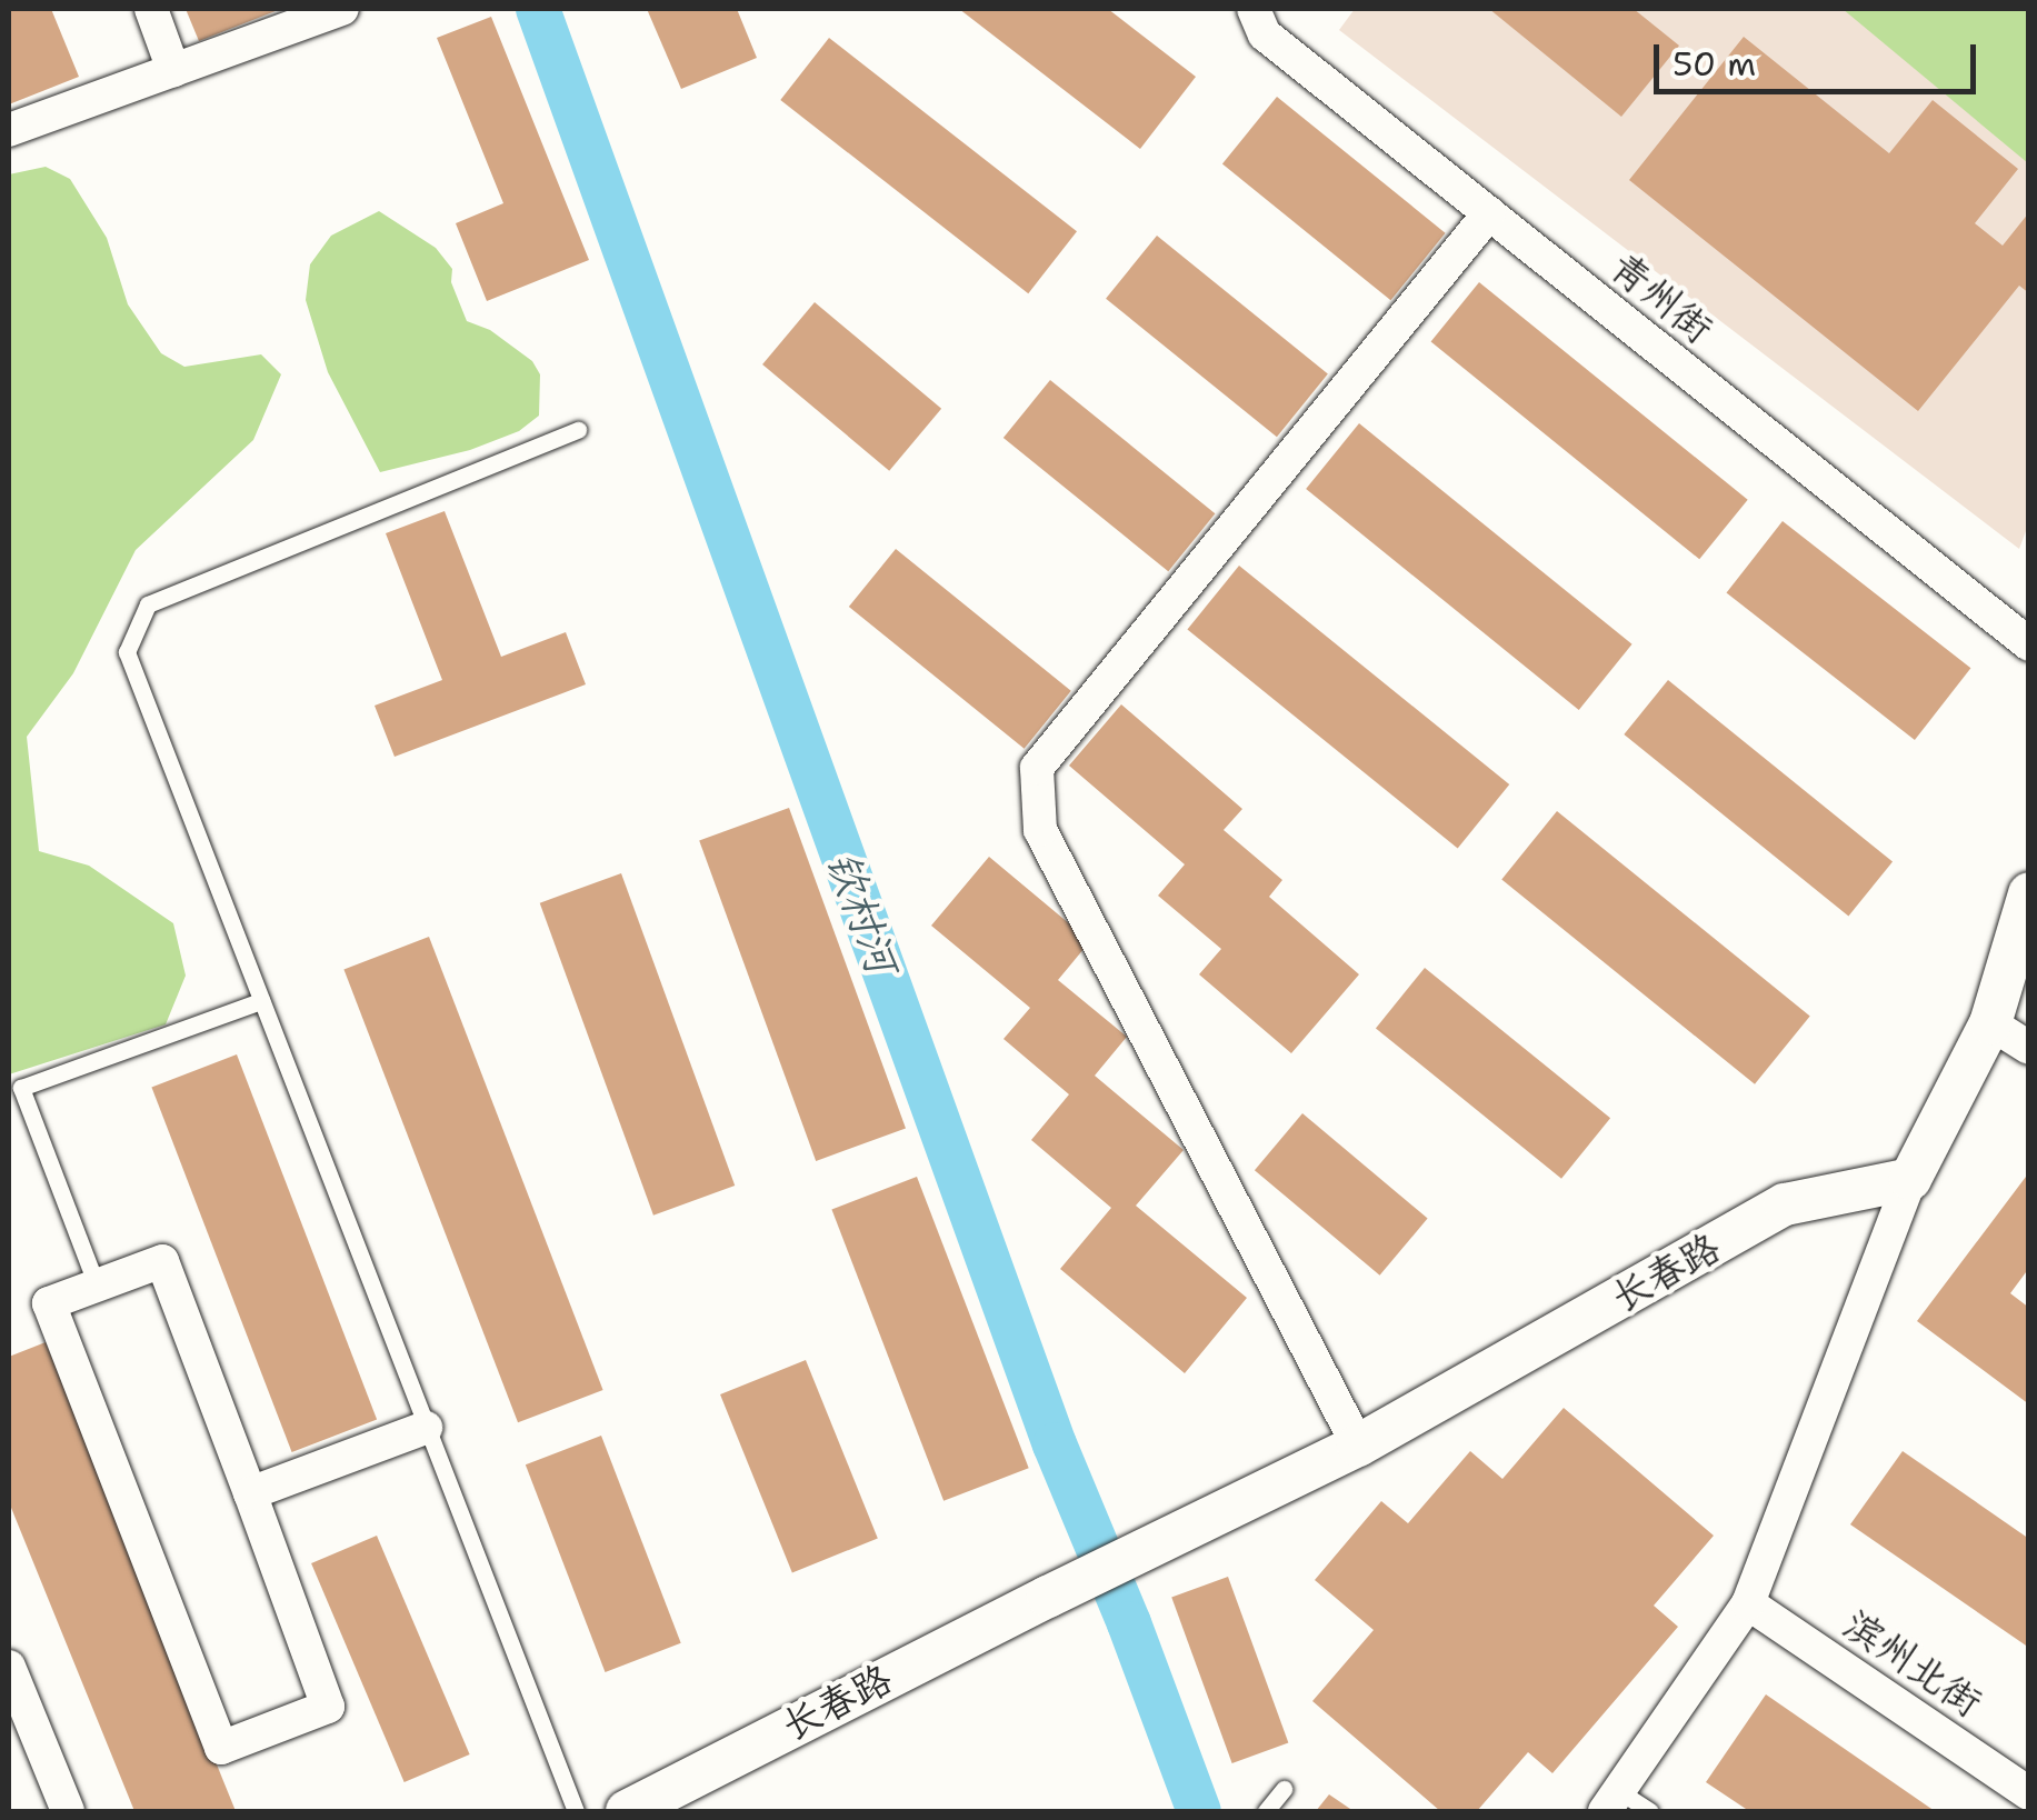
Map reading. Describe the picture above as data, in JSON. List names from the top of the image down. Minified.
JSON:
{"streets":{"street":["青州街","长春路","滨州北街"]},"water":["钦村河"],"scale_bar":"50 m"}
